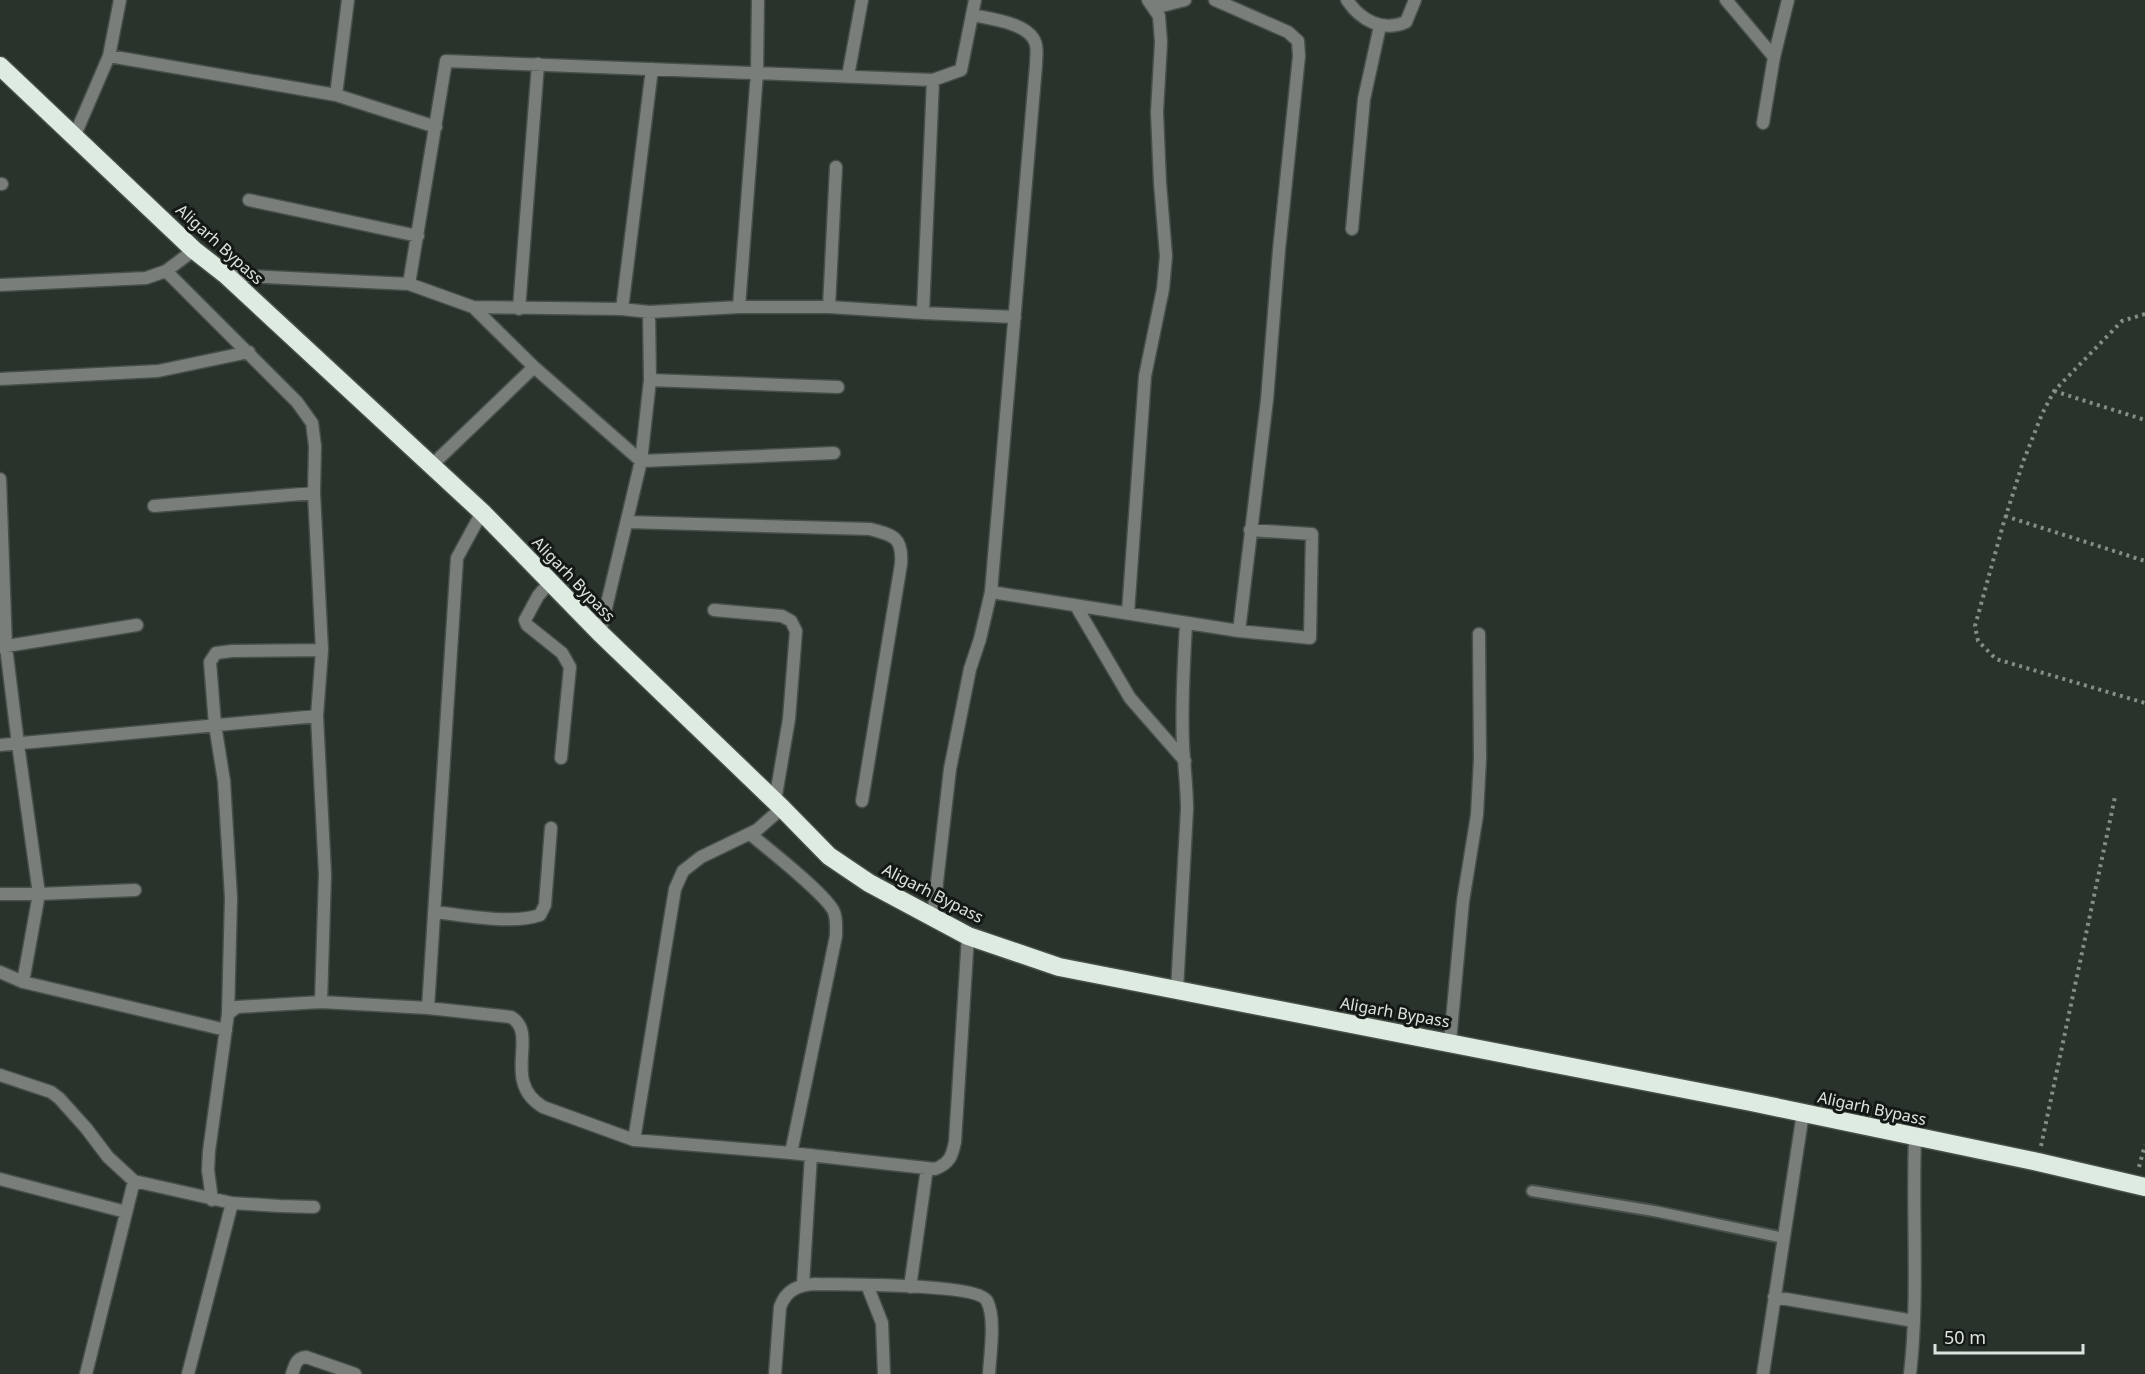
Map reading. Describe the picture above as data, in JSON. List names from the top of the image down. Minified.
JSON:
{"streets":{"highway":["Aligarh Bypass"]},"scale_bar":"50 m"}
